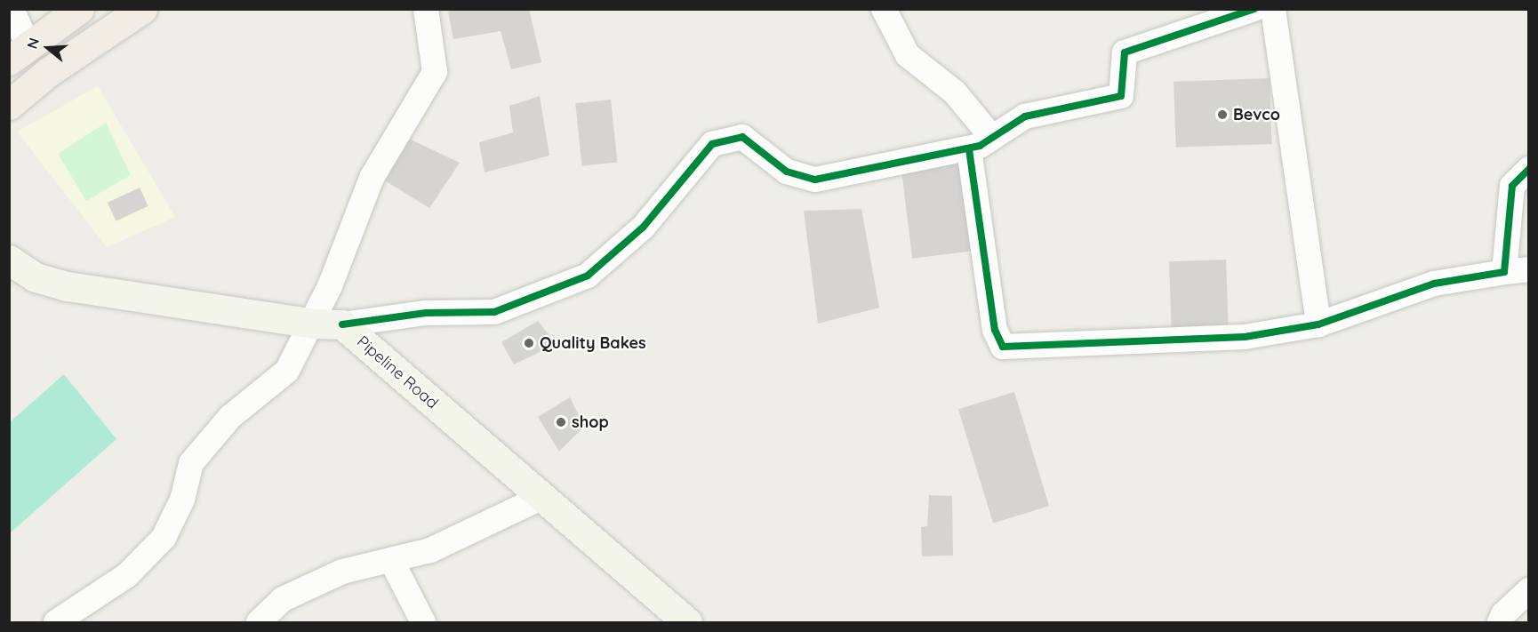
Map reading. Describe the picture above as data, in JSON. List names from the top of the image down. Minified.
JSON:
{"streets":{"street":["Pipeline Road"]},"places":["Bevco","Quality Bakes","shop"],"north":"left"}
